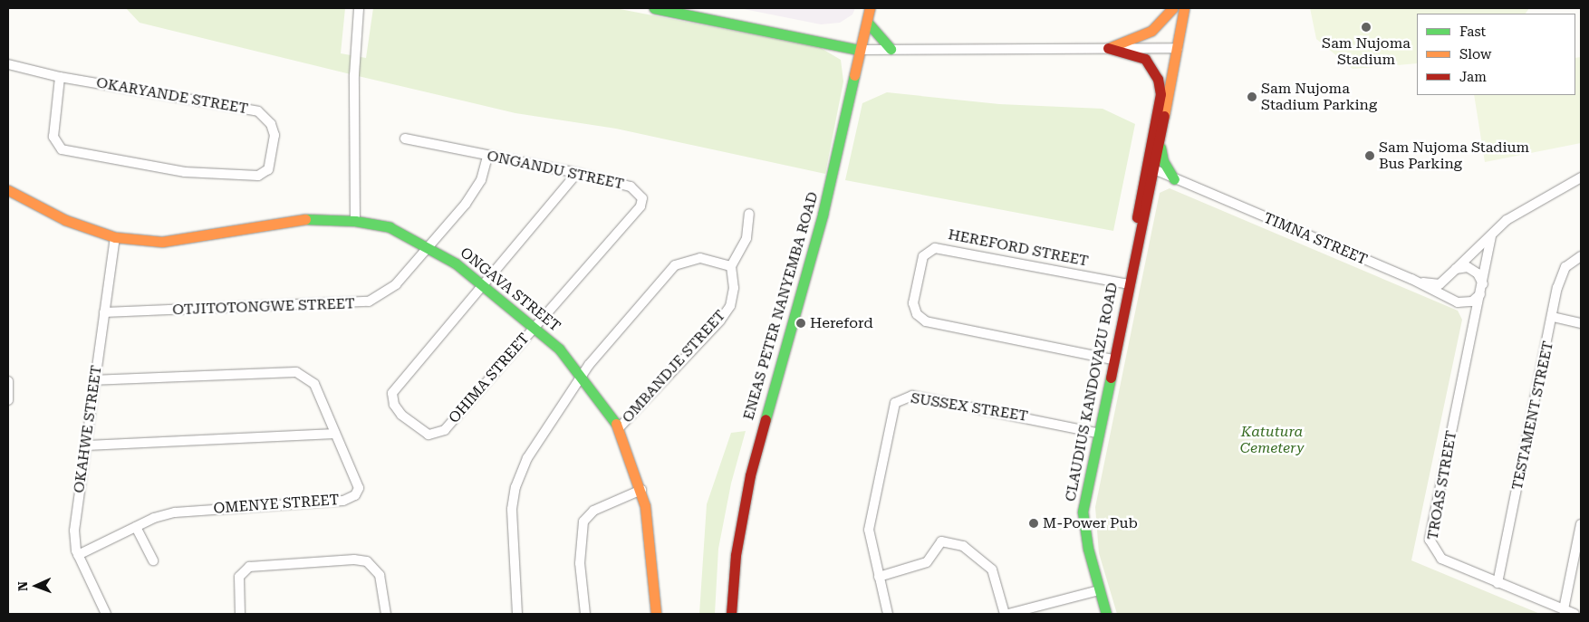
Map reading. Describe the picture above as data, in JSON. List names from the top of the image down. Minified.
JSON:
{"streets":{"street":["OKARYANDE STREET","ONGANDU STREET","TIMNA STREET","HEREFORD STREET","ONGAVA STREET","ENEAS PETER NANYEMBA ROAD","OTJITOTONGWE STREET","OMBANDJE STREET","OHIMA STREET","CLAUDIUS KANDOVAZU ROAD","SUSSEX STREET","TESTAMENT STREET","OKAHWE STREET","TROAS STREET","OMENYE STREET"]},"crossings":[["ONGANDU STREET","ONGAVA STREET"],["ONGANDU STREET","OTJITOTONGWE STREET"],["ONGANDU STREET","OHIMA STREET"],["TIMNA STREET","CLAUDIUS KANDOVAZU ROAD"],["TIMNA STREET","TROAS STREET"],["HEREFORD STREET","CLAUDIUS KANDOVAZU ROAD"],["ONGAVA STREET","OTJITOTONGWE STREET"],["ONGAVA STREET","OMBANDJE STREET"],["ONGAVA STREET","OHIMA STREET"],["ONGAVA STREET","OKAHWE STREET"],["OTJITOTONGWE STREET","OKAHWE STREET"],["CLAUDIUS KANDOVAZU ROAD","SUSSEX STREET"],["TESTAMENT STREET","TROAS STREET"],["OKAHWE STREET","OMENYE STREET"]],"parks":["Katutura Cemetery"],"places":["Sam Nujoma Stadium","Sam Nujoma Stadium Parking","Sam Nujoma Stadium Bus Parking","Hereford","M-Power Pub"],"legend":["Fast","Slow","Jam"],"north":"left"}
